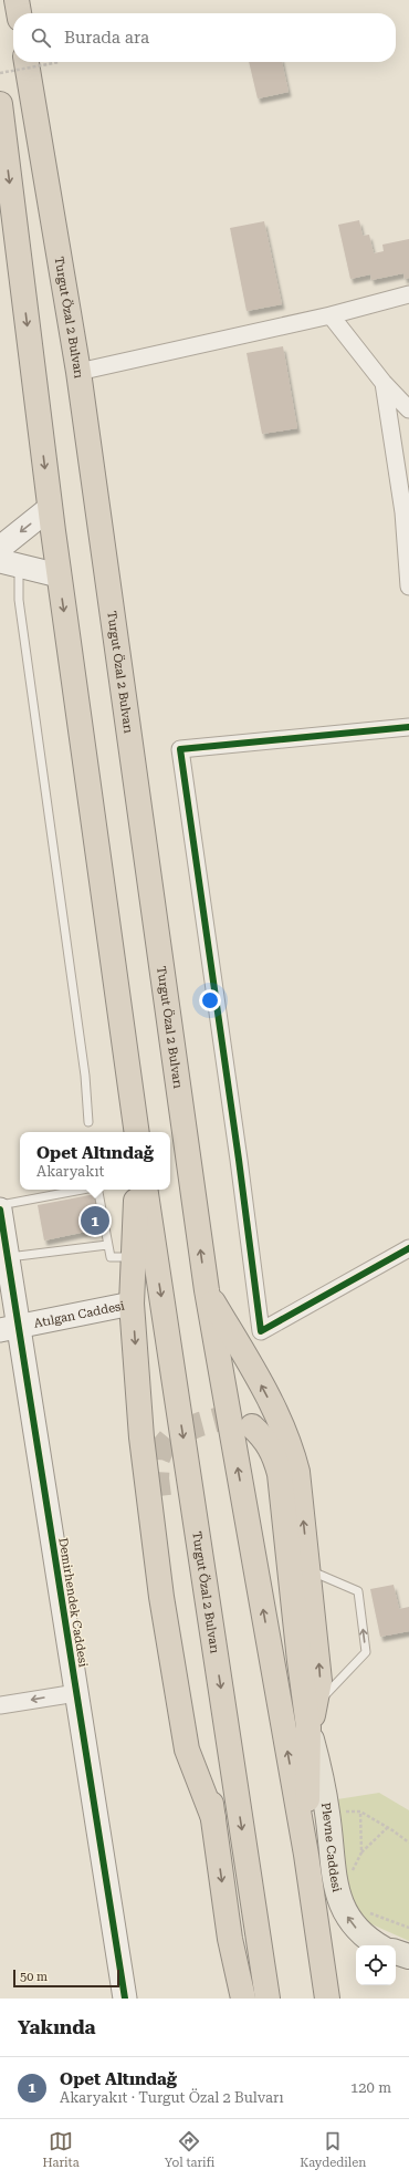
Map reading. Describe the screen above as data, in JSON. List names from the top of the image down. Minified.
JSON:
{"streets":{"highway":["Turgut Özal 2 Bulvarı"],"main road":["Plevne Caddesi"],"street":["Atılgan Caddesi","Demirhendek Caddesi"]},"crossings":[["Turgut Özal 2 Bulvarı","Plevne Caddesi"],["Atılgan Caddesi","Demirhendek Caddesi"]],"one_way":["Plevne Caddesi"],"scale_bar":"50 m","page":{"search":"Burada ara","popup":["Opet Altındağ","Akaryakıt"],"pins":"1","scale":"50 m","heading":"Yakında","list":[{"mark":"1","name":"Opet Altındağ","note":"Akaryakıt · Turgut Özal 2 Bulvarı","value":"120 m"}],"nav":["Harita","Yol tarifi","Kaydedilen"]}}
